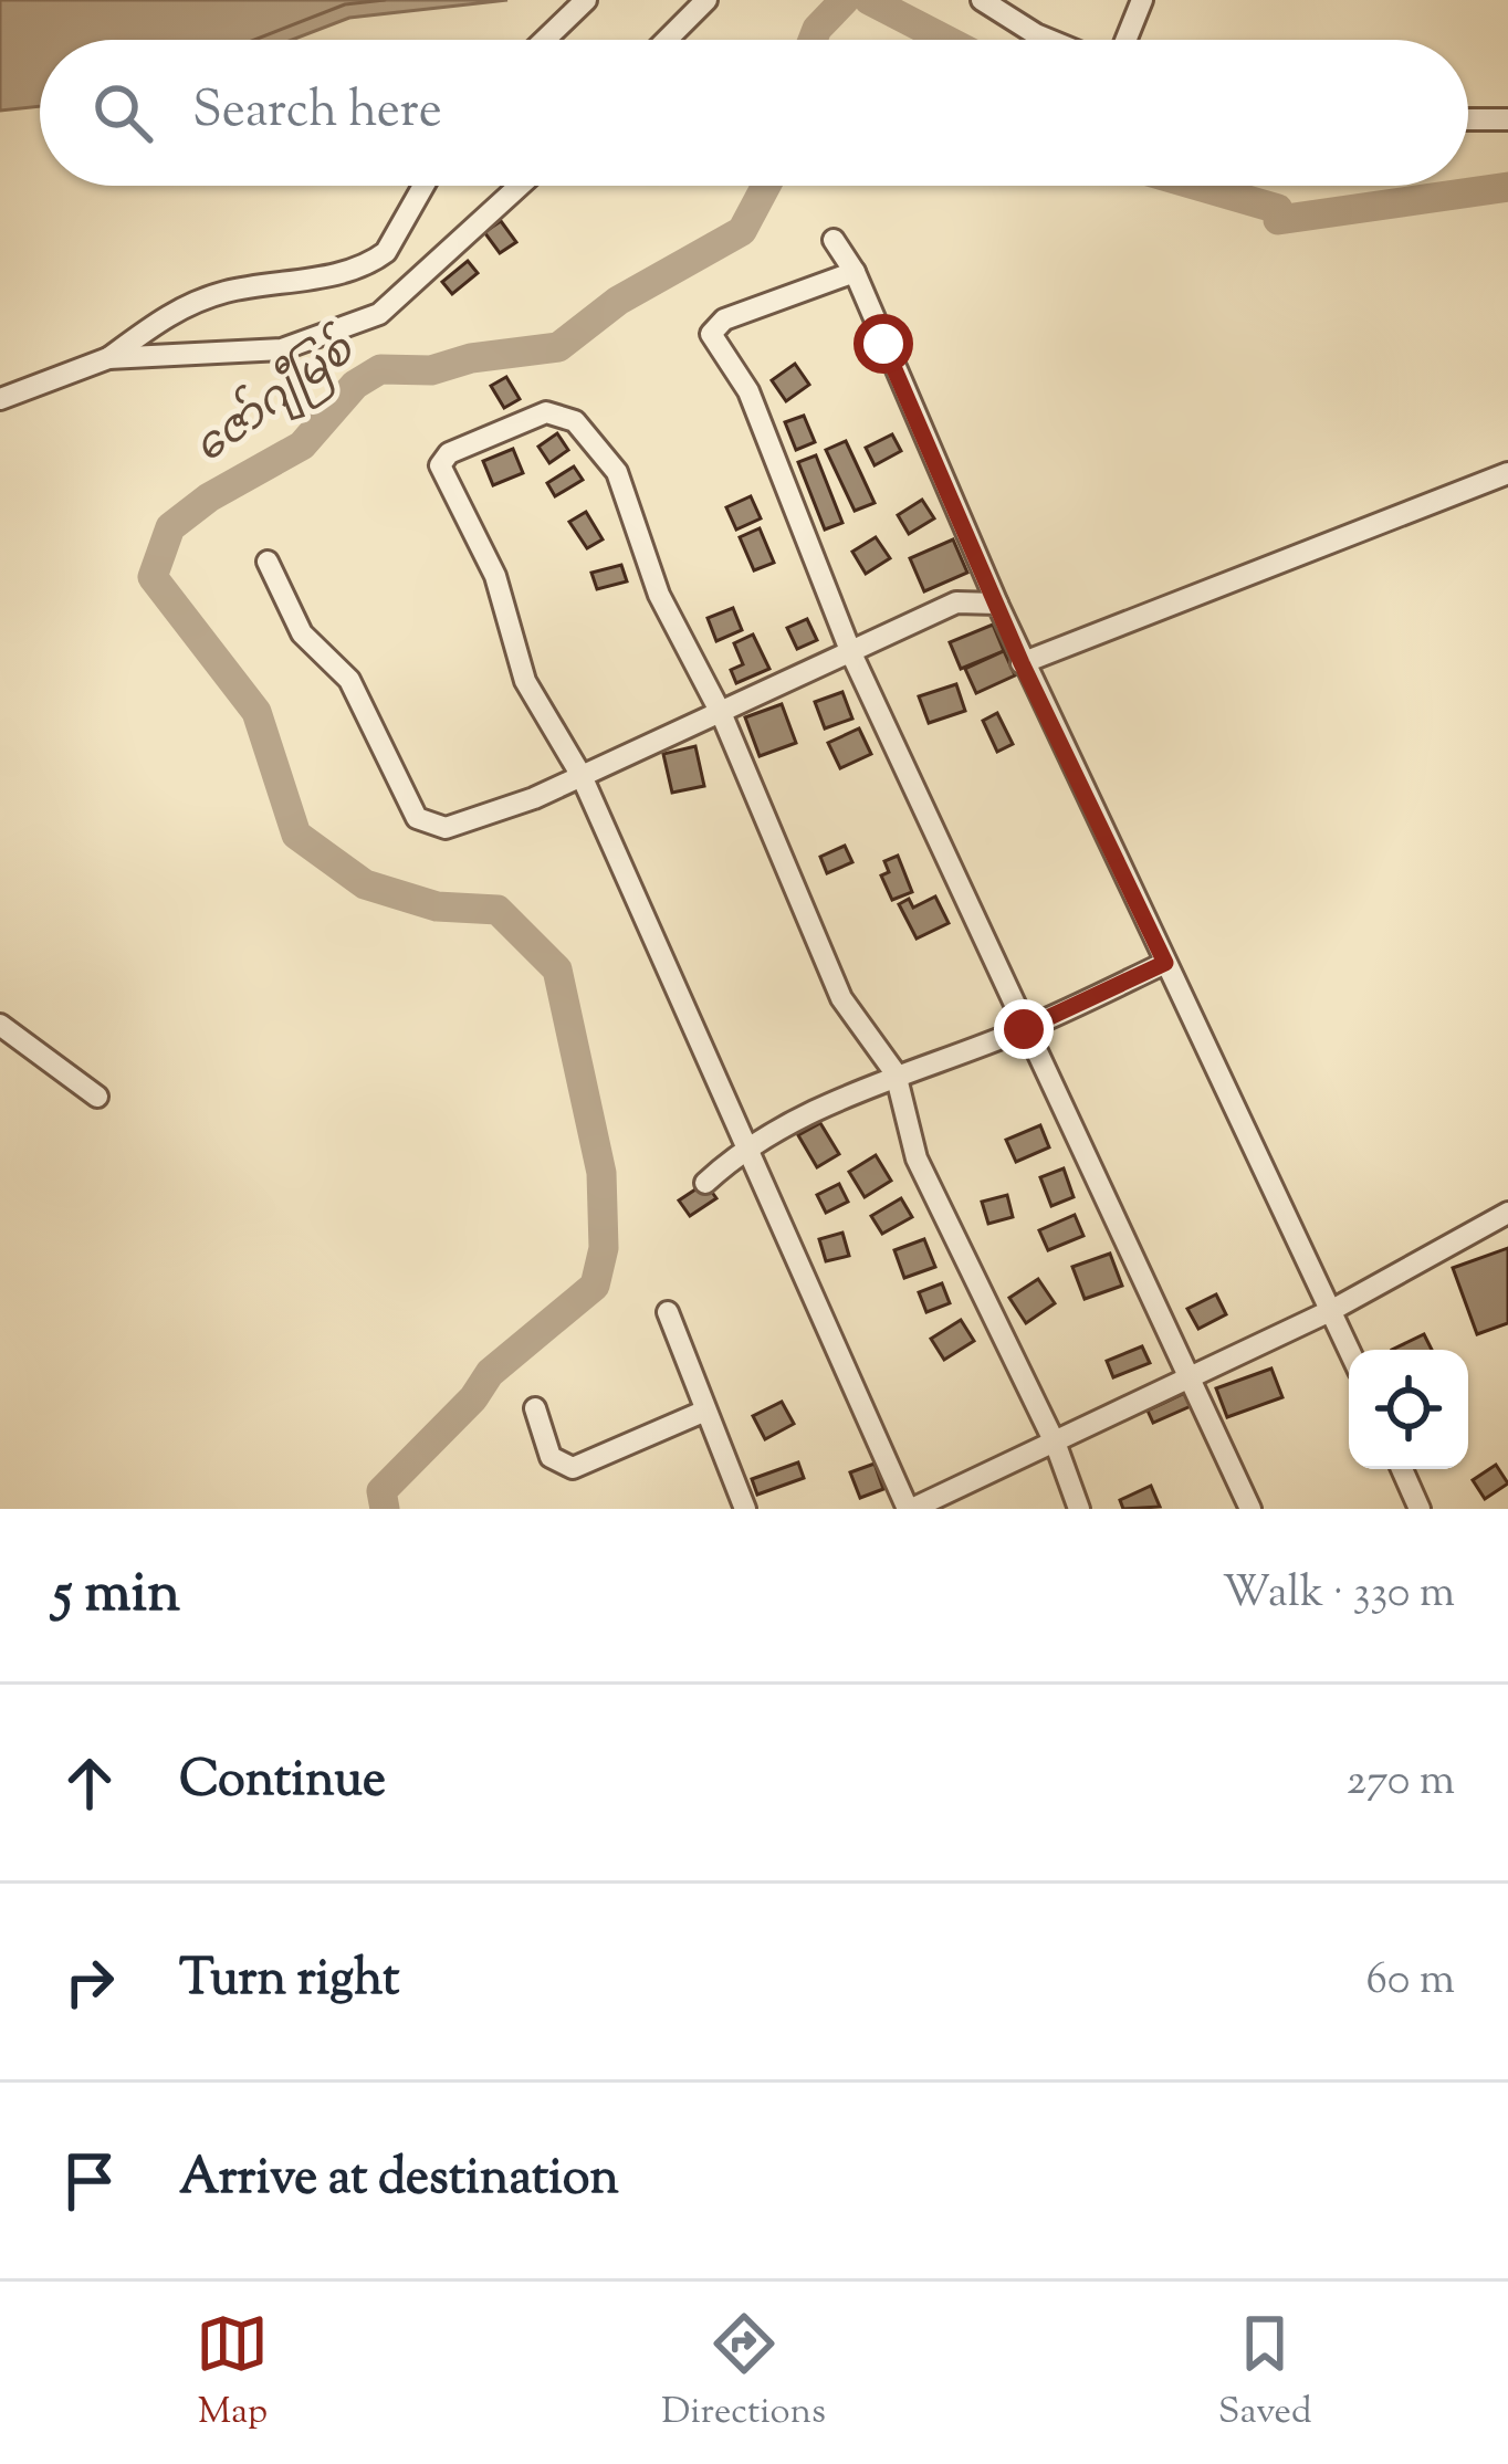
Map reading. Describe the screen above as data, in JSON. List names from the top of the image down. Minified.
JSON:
{"water":["ဇော်ဂျီမြစ်"],"page":{"search":"Search here","heading":["5 min","Walk · 330 m"],"list":[["Continue","270 m"],["Turn right","60 m"],"Arrive at destination"],"nav":["Map","Directions","Saved"]}}
